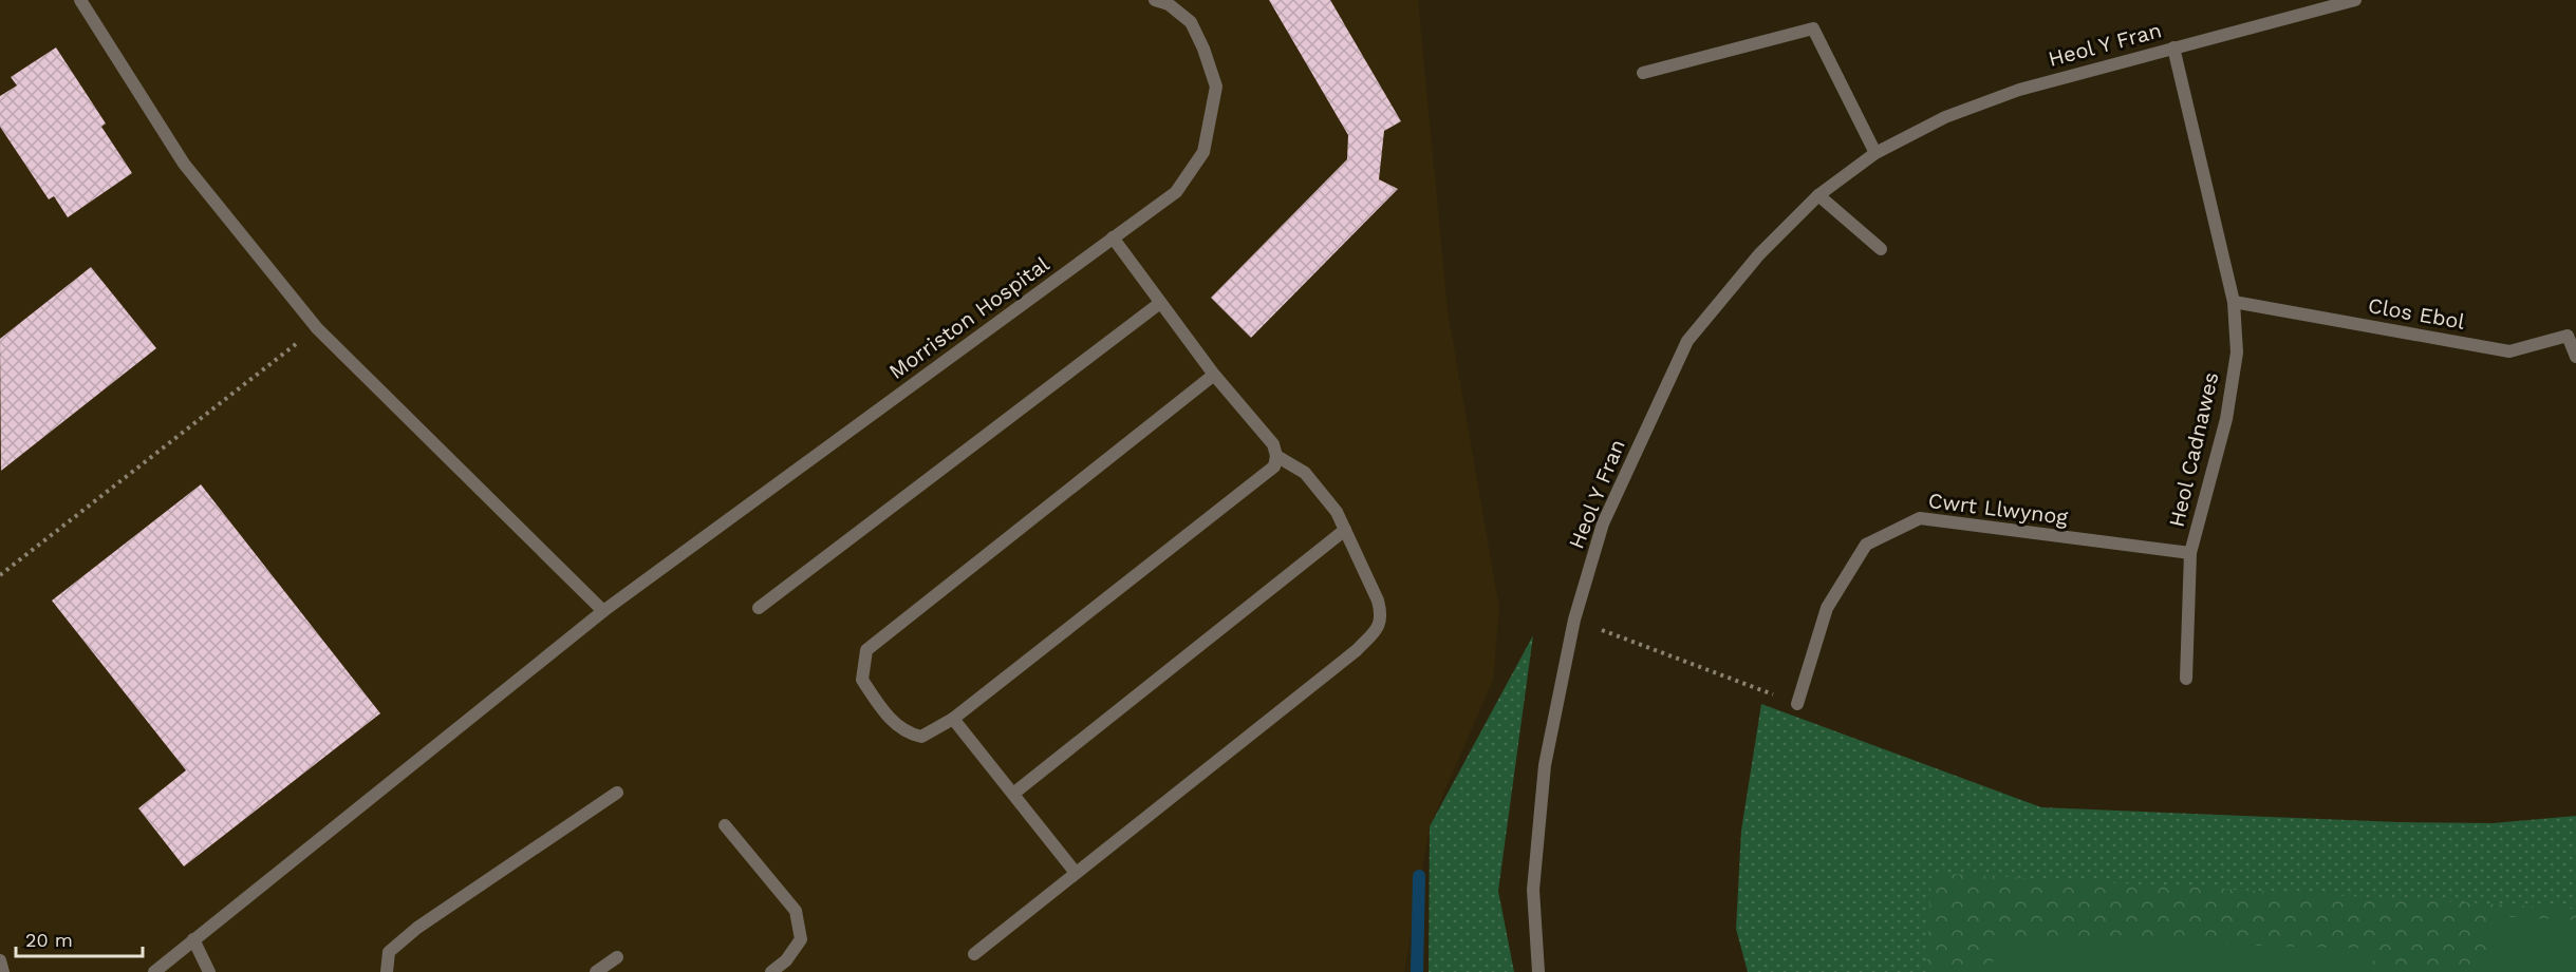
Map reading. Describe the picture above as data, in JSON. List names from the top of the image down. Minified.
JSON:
{"streets":{"street":["Heol Y Fran","Clos Ebol","Morriston Hospital","Heol Cadnawes","Cwrt Llwynog"]},"crossings":[["Heol Y Fran","Heol Cadnawes"],["Clos Ebol","Heol Cadnawes"],["Heol Cadnawes","Cwrt Llwynog"]],"scale_bar":"20 m"}
